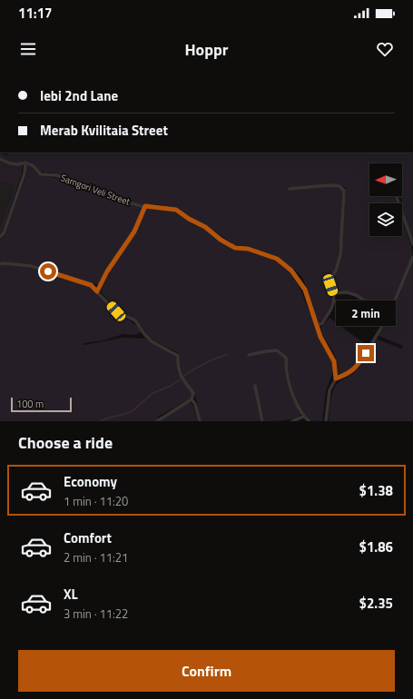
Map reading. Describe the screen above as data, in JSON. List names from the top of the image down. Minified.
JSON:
{"streets":{"street":["Samgori Veli Street"]},"scale_bar":"100 m","north":"left","page":{"status":"11:17","header":"Hoppr","banner":["Iebi 2nd Lane","Merab Kvilitaia Street"],"bubble":"2 min","scale":"100 m","heading":"Choose a ride","list":[{"name":"Economy","note":"1 min · 11:20","value":"$1.38"},{"name":"Comfort","note":"2 min · 11:21","value":"$1.86"},{"name":"XL","note":"3 min · 11:22","value":"$2.35"}],"buttons":"Confirm"}}
